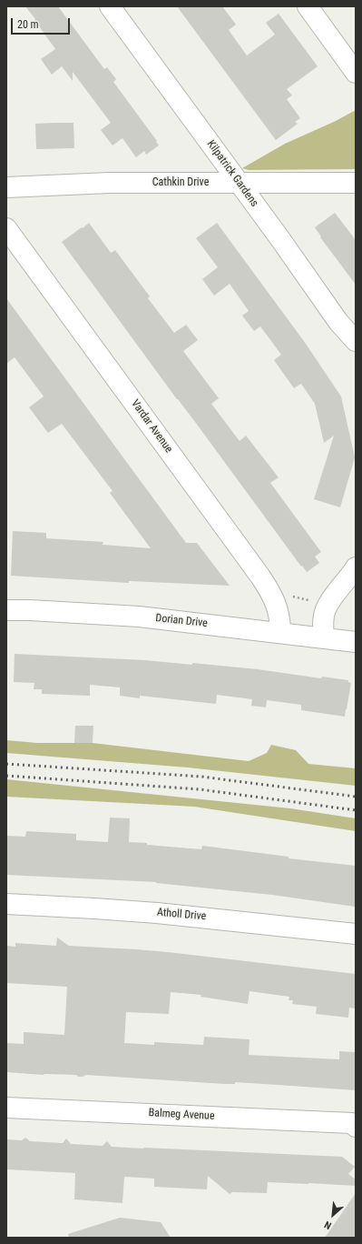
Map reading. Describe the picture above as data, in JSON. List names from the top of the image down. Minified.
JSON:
{"streets":{"street":["Kilpatrick Gardens","Cathkin Drive","Vardar Avenue","Dorian Drive","Atholl Drive","Balmeg Avenue"]},"crossings":[["Kilpatrick Gardens","Cathkin Drive"],["Vardar Avenue","Dorian Drive"]],"scale_bar":"20 m","north":"bottom left"}
